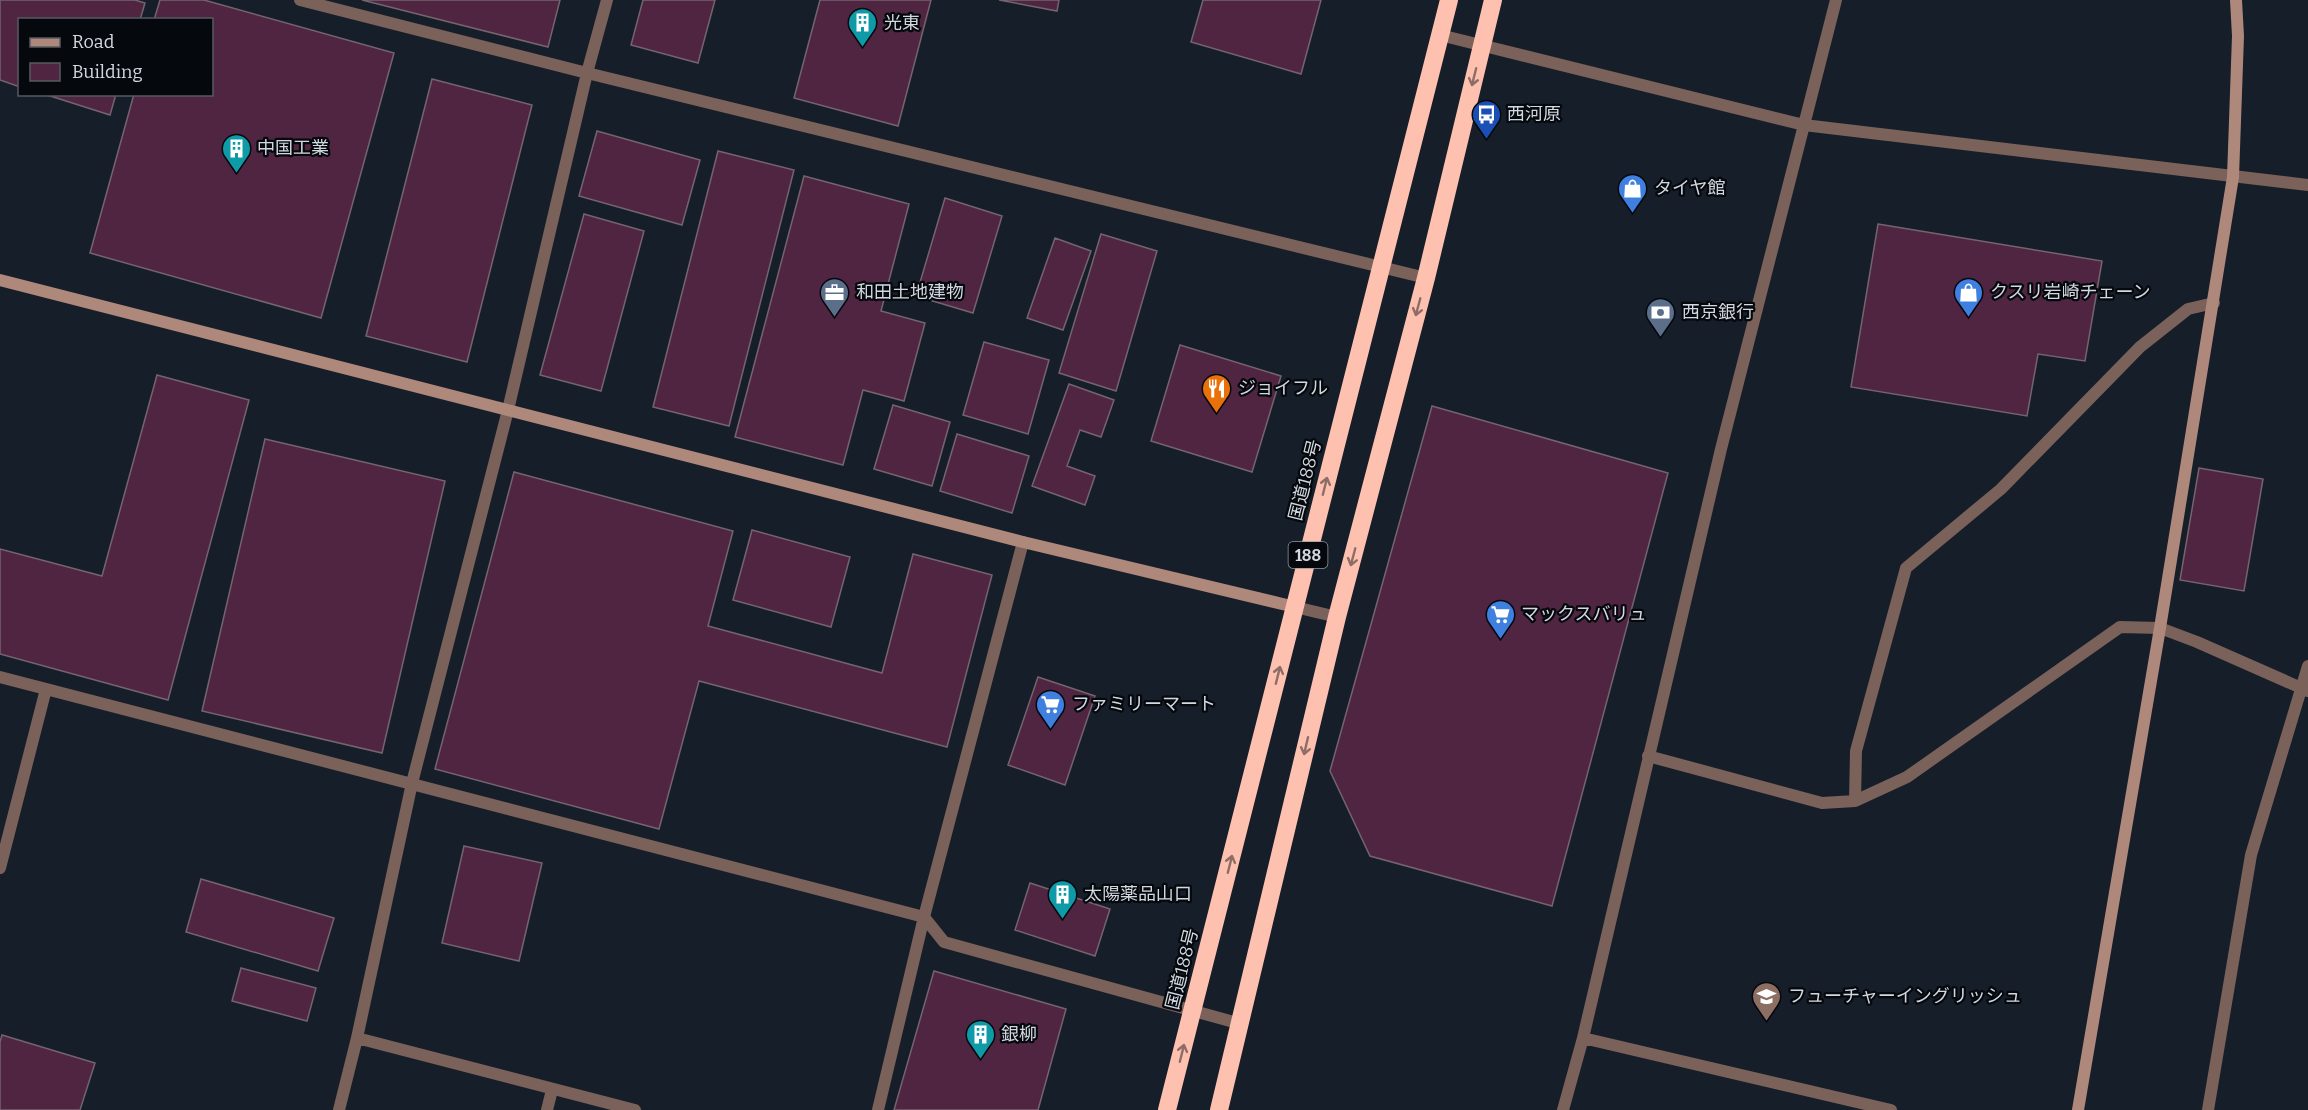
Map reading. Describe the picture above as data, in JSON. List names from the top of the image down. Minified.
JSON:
{"streets":{"highway":["国道188号","188"]},"places":{"building":["光東","中国工業","太陽薬品山口","銀柳"],"bus stop":["西河原"],"shop":["タイヤ館","クスリ岩崎チェーン"],"office":["和田土地建物"],"bank":["西京銀行"],"restaurant":["ジョイフル"],"supermarket":["マックスバリュ","ファミリーマート"],"school or university":["フューチャーイングリッシュ"]},"legend":["Road","Building"]}
